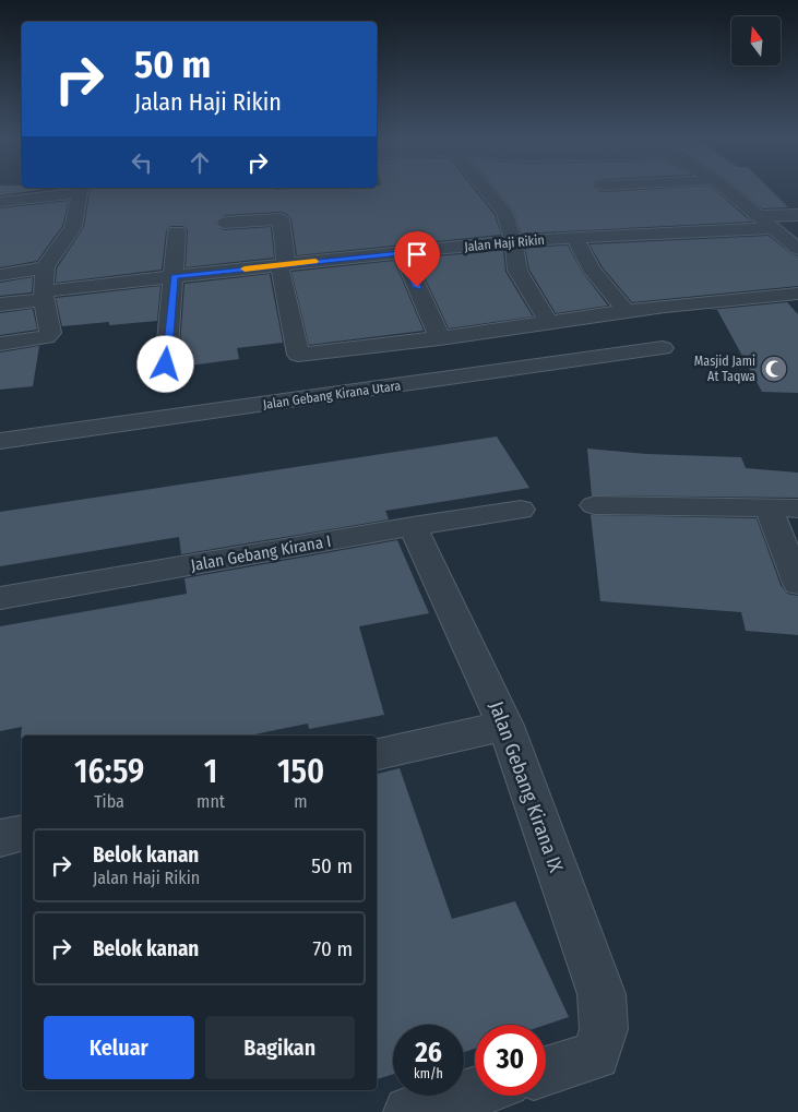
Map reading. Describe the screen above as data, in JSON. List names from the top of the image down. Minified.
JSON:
{"streets":{"street":["Jalan Haji Rikin","Jalan Gebang Kirana Utara","Jalan Gebang Kirana I","Jalan Gebang Kirana IX"]},"crossings":[["Jalan Gebang Kirana I","Jalan Gebang Kirana IX"]],"places":{"mosque":["Masjid Jami At Taqwa"]},"north":"top","page":{"turn":["50 m","Jalan Haji Rikin"],"eta":["16:59","Tiba","1","mnt","150","m"],"list":[{"name":"Belok kanan","note":"Jalan Haji Rikin","value":"50 m"},{"name":"Belok kanan","value":"70 m"}],"buttons":["Keluar","Bagikan"],"speed":"26 km/h","limit":"30"}}
